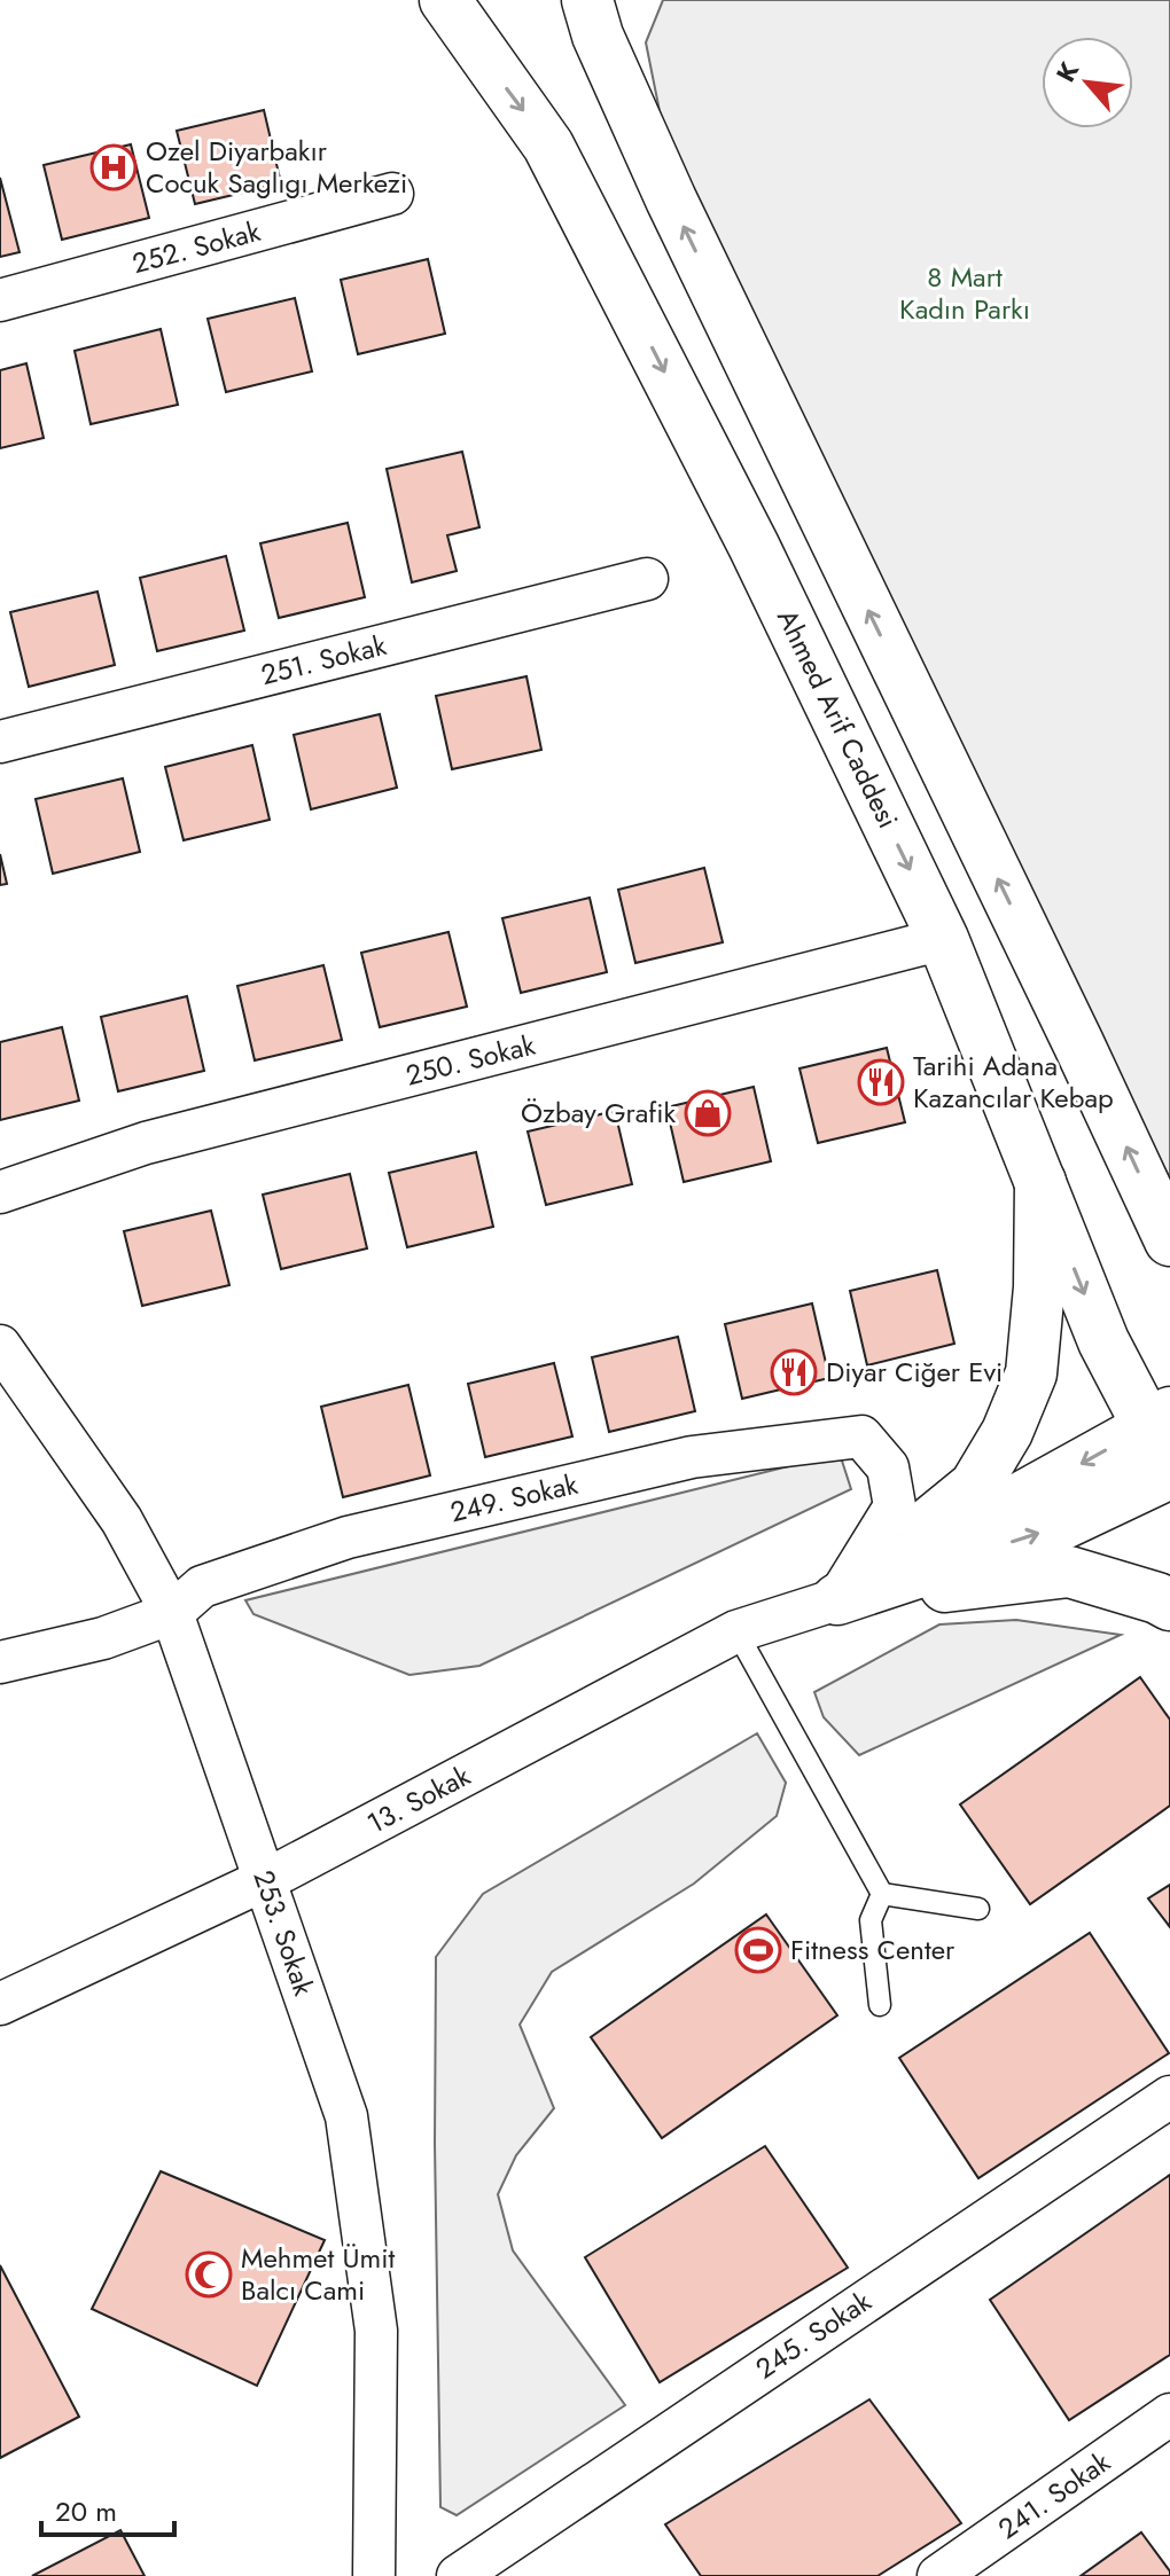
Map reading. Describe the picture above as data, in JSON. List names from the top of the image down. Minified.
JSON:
{"streets":{"main road":["Ahmed Arif Caddesi"],"street":["252. Sokak","251. Sokak","250. Sokak","249. Sokak","13. Sokak","253. Sokak","245. Sokak","241. Sokak"]},"crossings":[["Ahmed Arif Caddesi","250. Sokak"],["249. Sokak","13. Sokak"],["249. Sokak","253. Sokak"],["13. Sokak","253. Sokak"]],"parks":["8 Mart Kadın Parkı"],"places":{"hospital":["Ozel Diyarbakır Cocuk Saglıgı Merkezi"],"restaurant":["Tarihi Adana Kazancılar Kebap","Diyar Ciğer Evi"],"shop":["Özbay Grafik"],"sports":["Fitness Center"],"mosque":["Mehmet Ümit Balcı Cami"]},"scale_bar":"20 m","north":"top left"}
